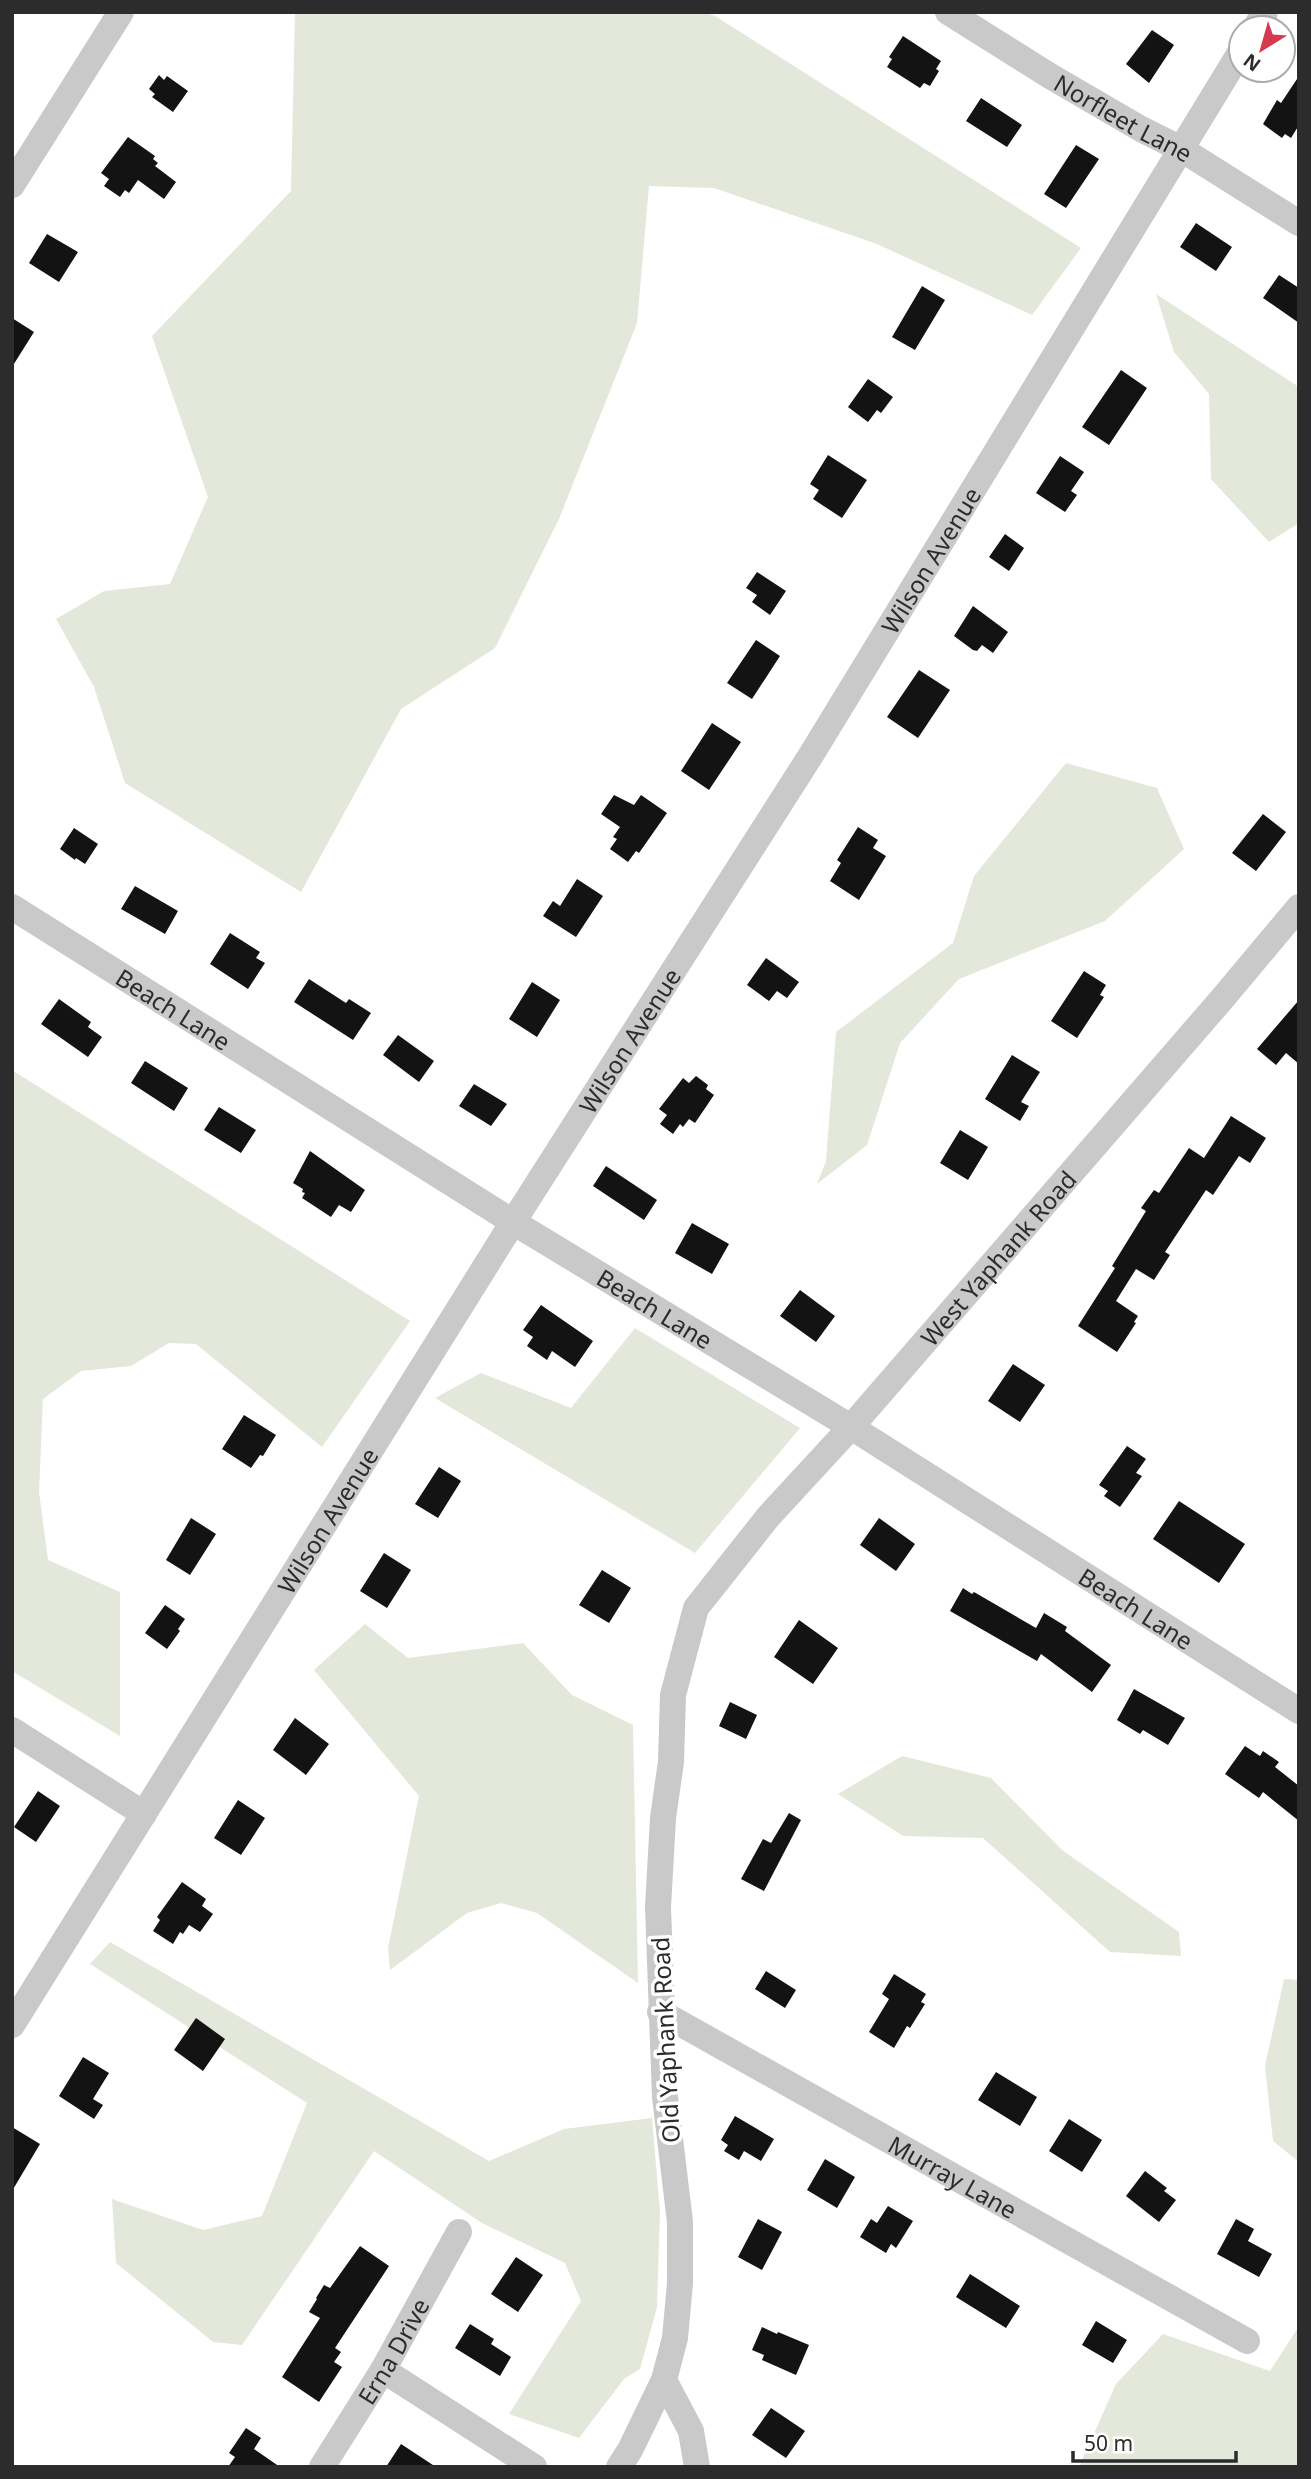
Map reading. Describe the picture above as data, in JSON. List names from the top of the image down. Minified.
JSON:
{"streets":{"street":["Norfleet Lane","Wilson Avenue","Beach Lane","West Yaphank Road","Old Yaphank Road","Murray Lane","Erna Drive"]},"crossings":[["Norfleet Lane","Wilson Avenue"],["Wilson Avenue","Beach Lane"],["Beach Lane","West Yaphank Road"],["West Yaphank Road","Old Yaphank Road"],["Old Yaphank Road","Murray Lane"]],"scale_bar":"50 m","north":"bottom left"}
